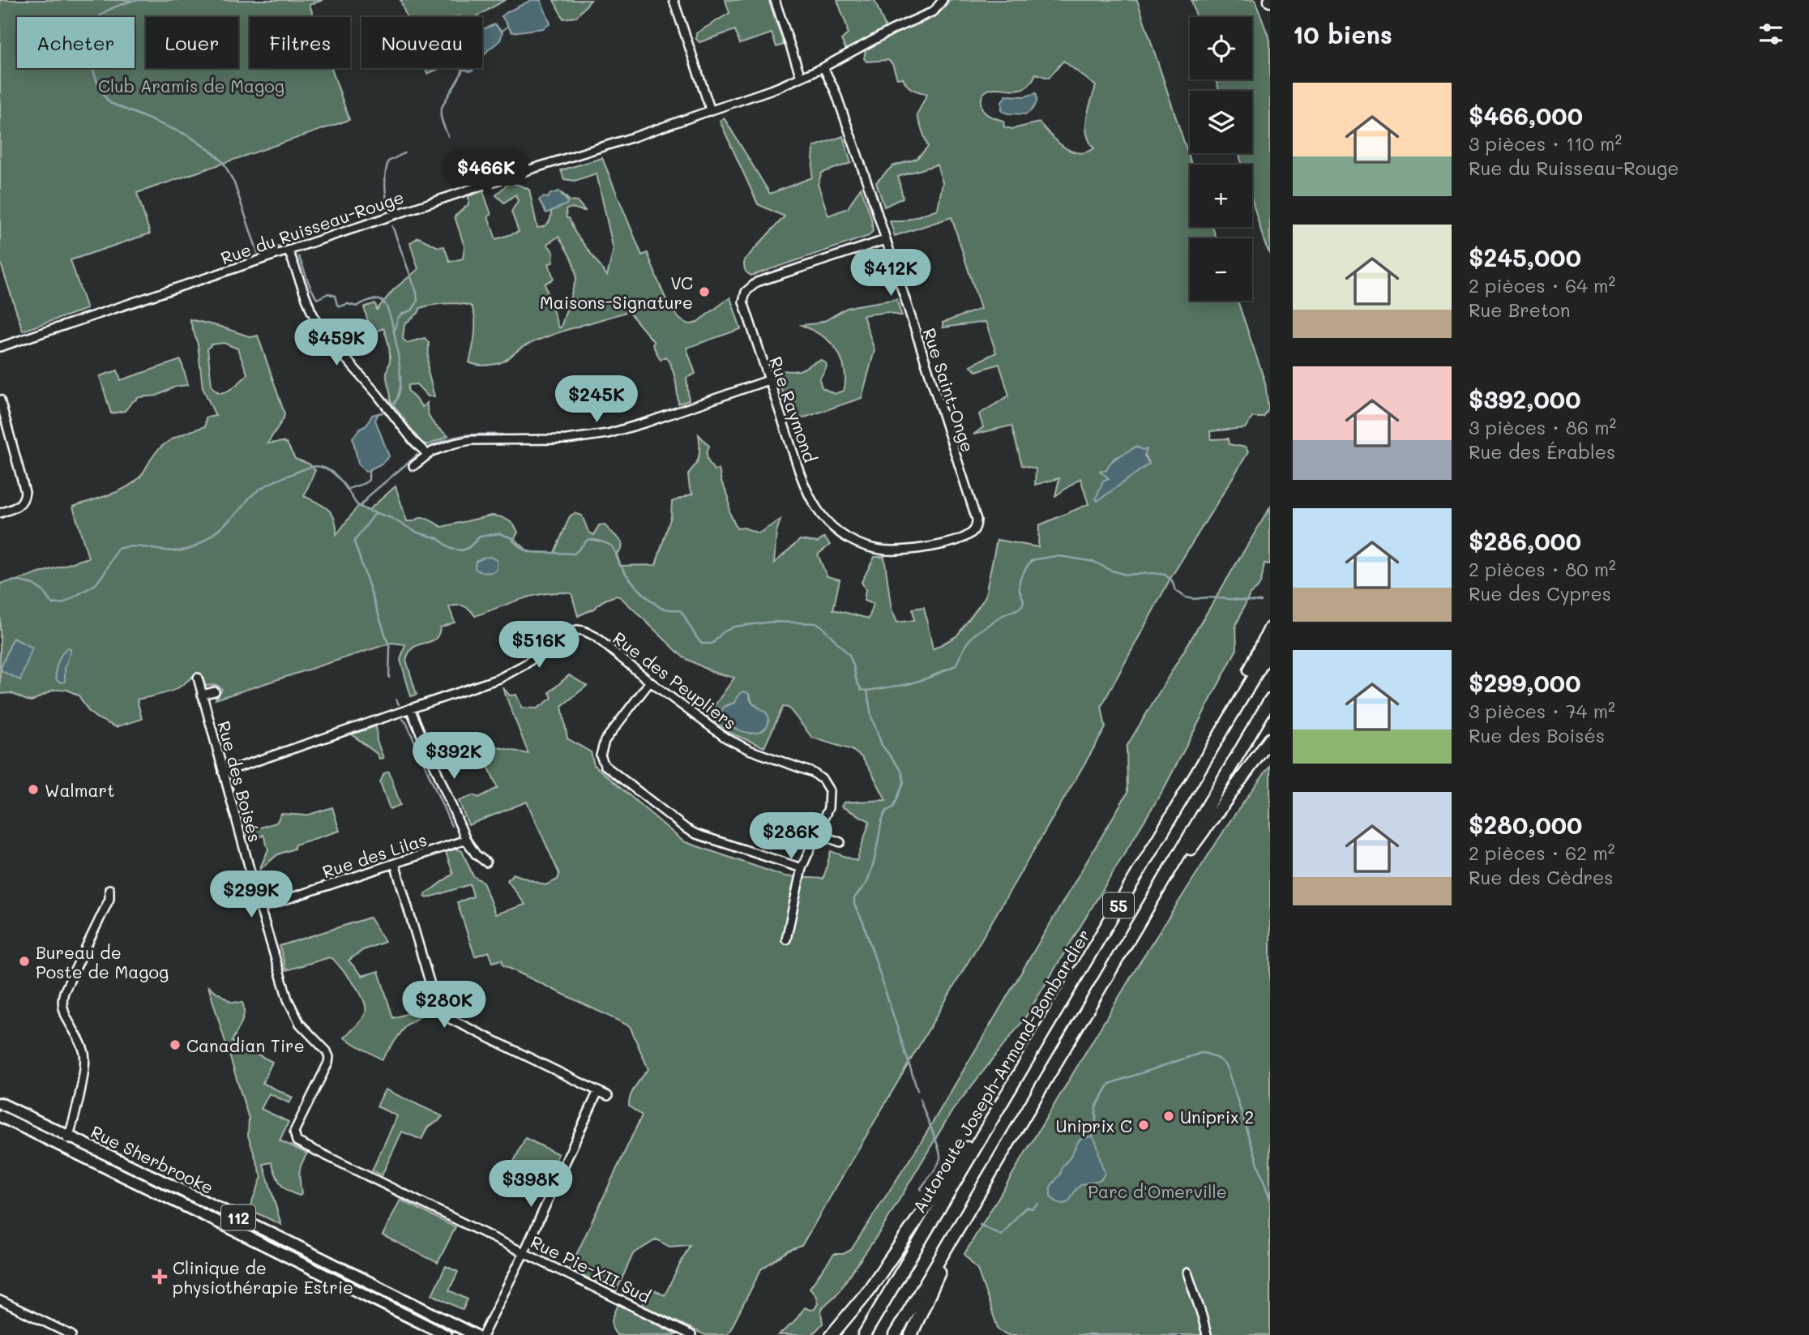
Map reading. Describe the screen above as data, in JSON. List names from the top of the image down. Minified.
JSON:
{"streets":{"highway":["55","Autoroute Joseph-Armand-Bombardier"],"main road":["Rue Sherbrooke","112"],"street":["Rue du Ruisseau-Rouge","Rue Saint-Onge","Rue Raymond","Rue des Peupliers","Rue des Boisés","Rue des Lilas","Rue Pie-XII Sud"]},"crossings":[["Rue du Ruisseau-Rouge","Rue Saint-Onge"],["Rue Saint-Onge","Rue Raymond"],["Rue des Peupliers","Rue des Boisés"],["Rue des Boisés","Rue des Lilas"],["Rue des Boisés","Rue Pie-XII Sud"]],"parks":["Club Aramis de Magog","Parc d'Omerville"],"places":{"other":["VC Maisons-Signature","Walmart","Bureau de Poste de Magog","Canadian Tire","Uniprix 2","Uniprix C"],"health":["Clinique de physiothérapie Estrie"]},"page":{"heading":"10 biens","map_buttons":["+","−"],"chip":["Acheter","Louer","Filtres","Nouveau"],"list":[{"name":"$466,000","note":"3 pièces · 110 m² · Rue du Ruisseau-Rouge"},{"name":"$245,000","note":"2 pièces · 64 m² · Rue Breton"},{"name":"$392,000","note":"3 pièces · 86 m² · Rue des Érables"},{"name":"$286,000","note":"2 pièces · 80 m² · Rue des Cypres"},{"name":"$299,000","note":"3 pièces · 74 m² · Rue des Boisés"},{"name":"$280,000","note":"2 pièces · 62 m² · Rue des Cèdres"}],"price":["$466K","$412K","$459K","$245K","$516K","$392K","$286K","$299K","$280K","$398K"]}}
